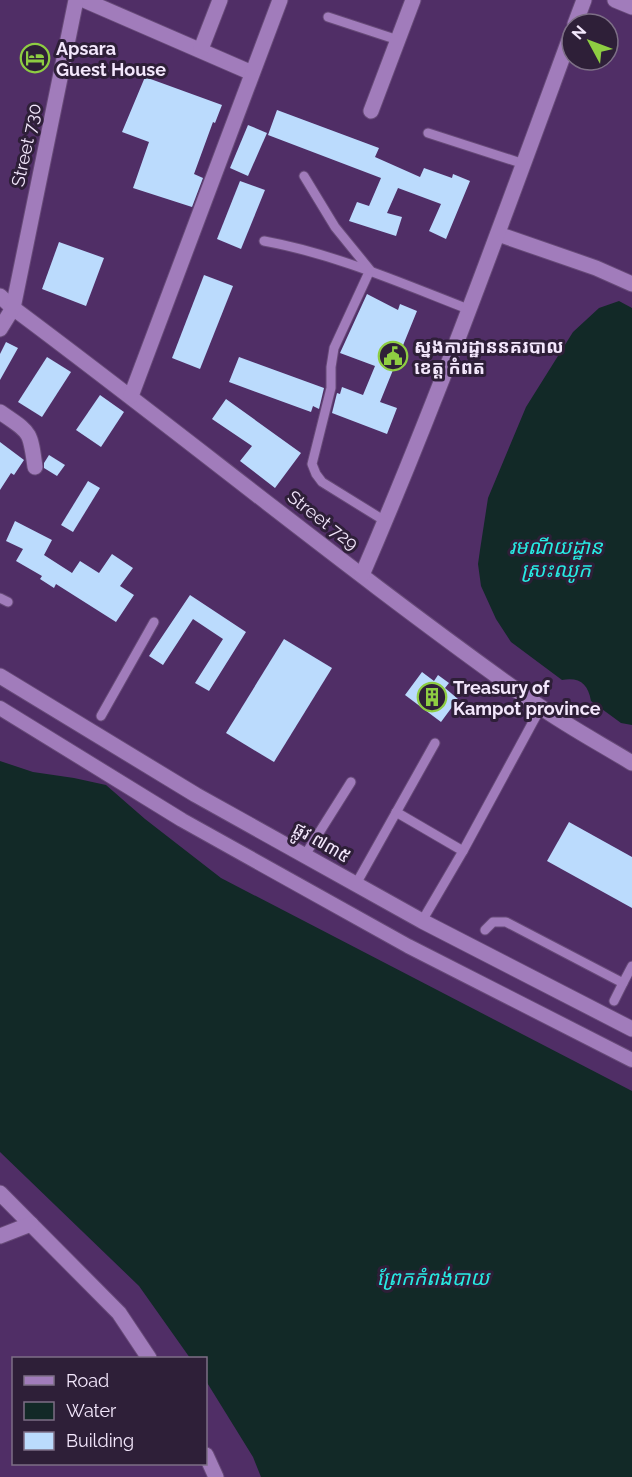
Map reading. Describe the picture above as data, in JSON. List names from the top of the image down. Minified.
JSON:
{"streets":{"street":["Street 730","Street 729","ផ្លូវ ៧៣៥"]},"crossings":[["Street 730","Street 729"]],"water":["រមណីយដ្ឋាន ស្រះឈូក","ព្រែកកំពង់បាយ"],"places":{"hotel":["Apsara Guest House"],"public building":["ស្នងការដ្ឋាននគរបាល ខេត្ត កំពត"],"building":["Treasury of Kampot province"]},"legend":["Road","Water","Building"],"north":"top left"}
